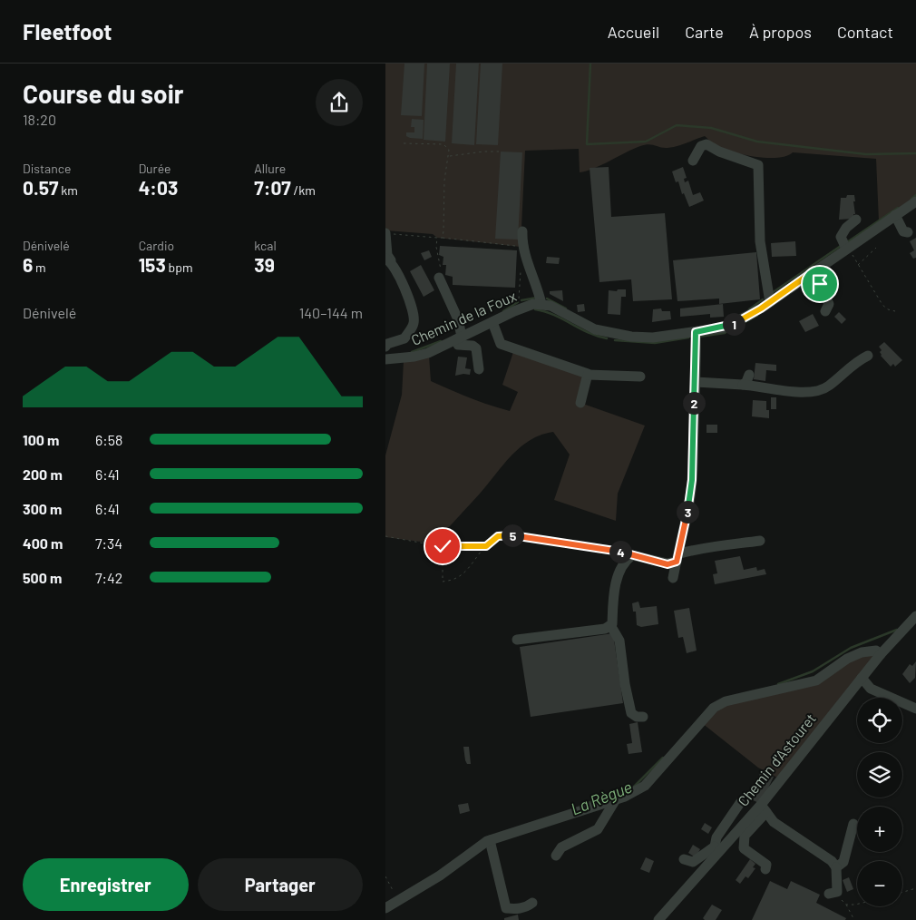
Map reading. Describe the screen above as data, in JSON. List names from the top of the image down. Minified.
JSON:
{"streets":{"street":["Chemin de la Foux","Chemin d'Astouret"]},"water":["La Règue"],"page":{"header":"Fleetfoot","nav":["Accueil","Carte","À propos","Contact"],"heading":["Course du soir","18:20"],"stats":[["Distance","0.57 km"],["Durée","4:03"],["Allure","7:07 /km"],["Dénivelé","6 m"],["Cardio","153 bpm"],["kcal","39"]],"chart":["Dénivelé","140–144 m"],"pins":["1","2","3","5","4"],"list":[{"name":"100 m","note":"6:58"},{"name":"200 m","note":"6:41"},{"name":"300 m","note":"6:41"},{"name":"400 m","note":"7:34"},{"name":"500 m","note":"7:42"}],"map_buttons":["+","−"],"buttons":["Enregistrer","Partager"]}}
